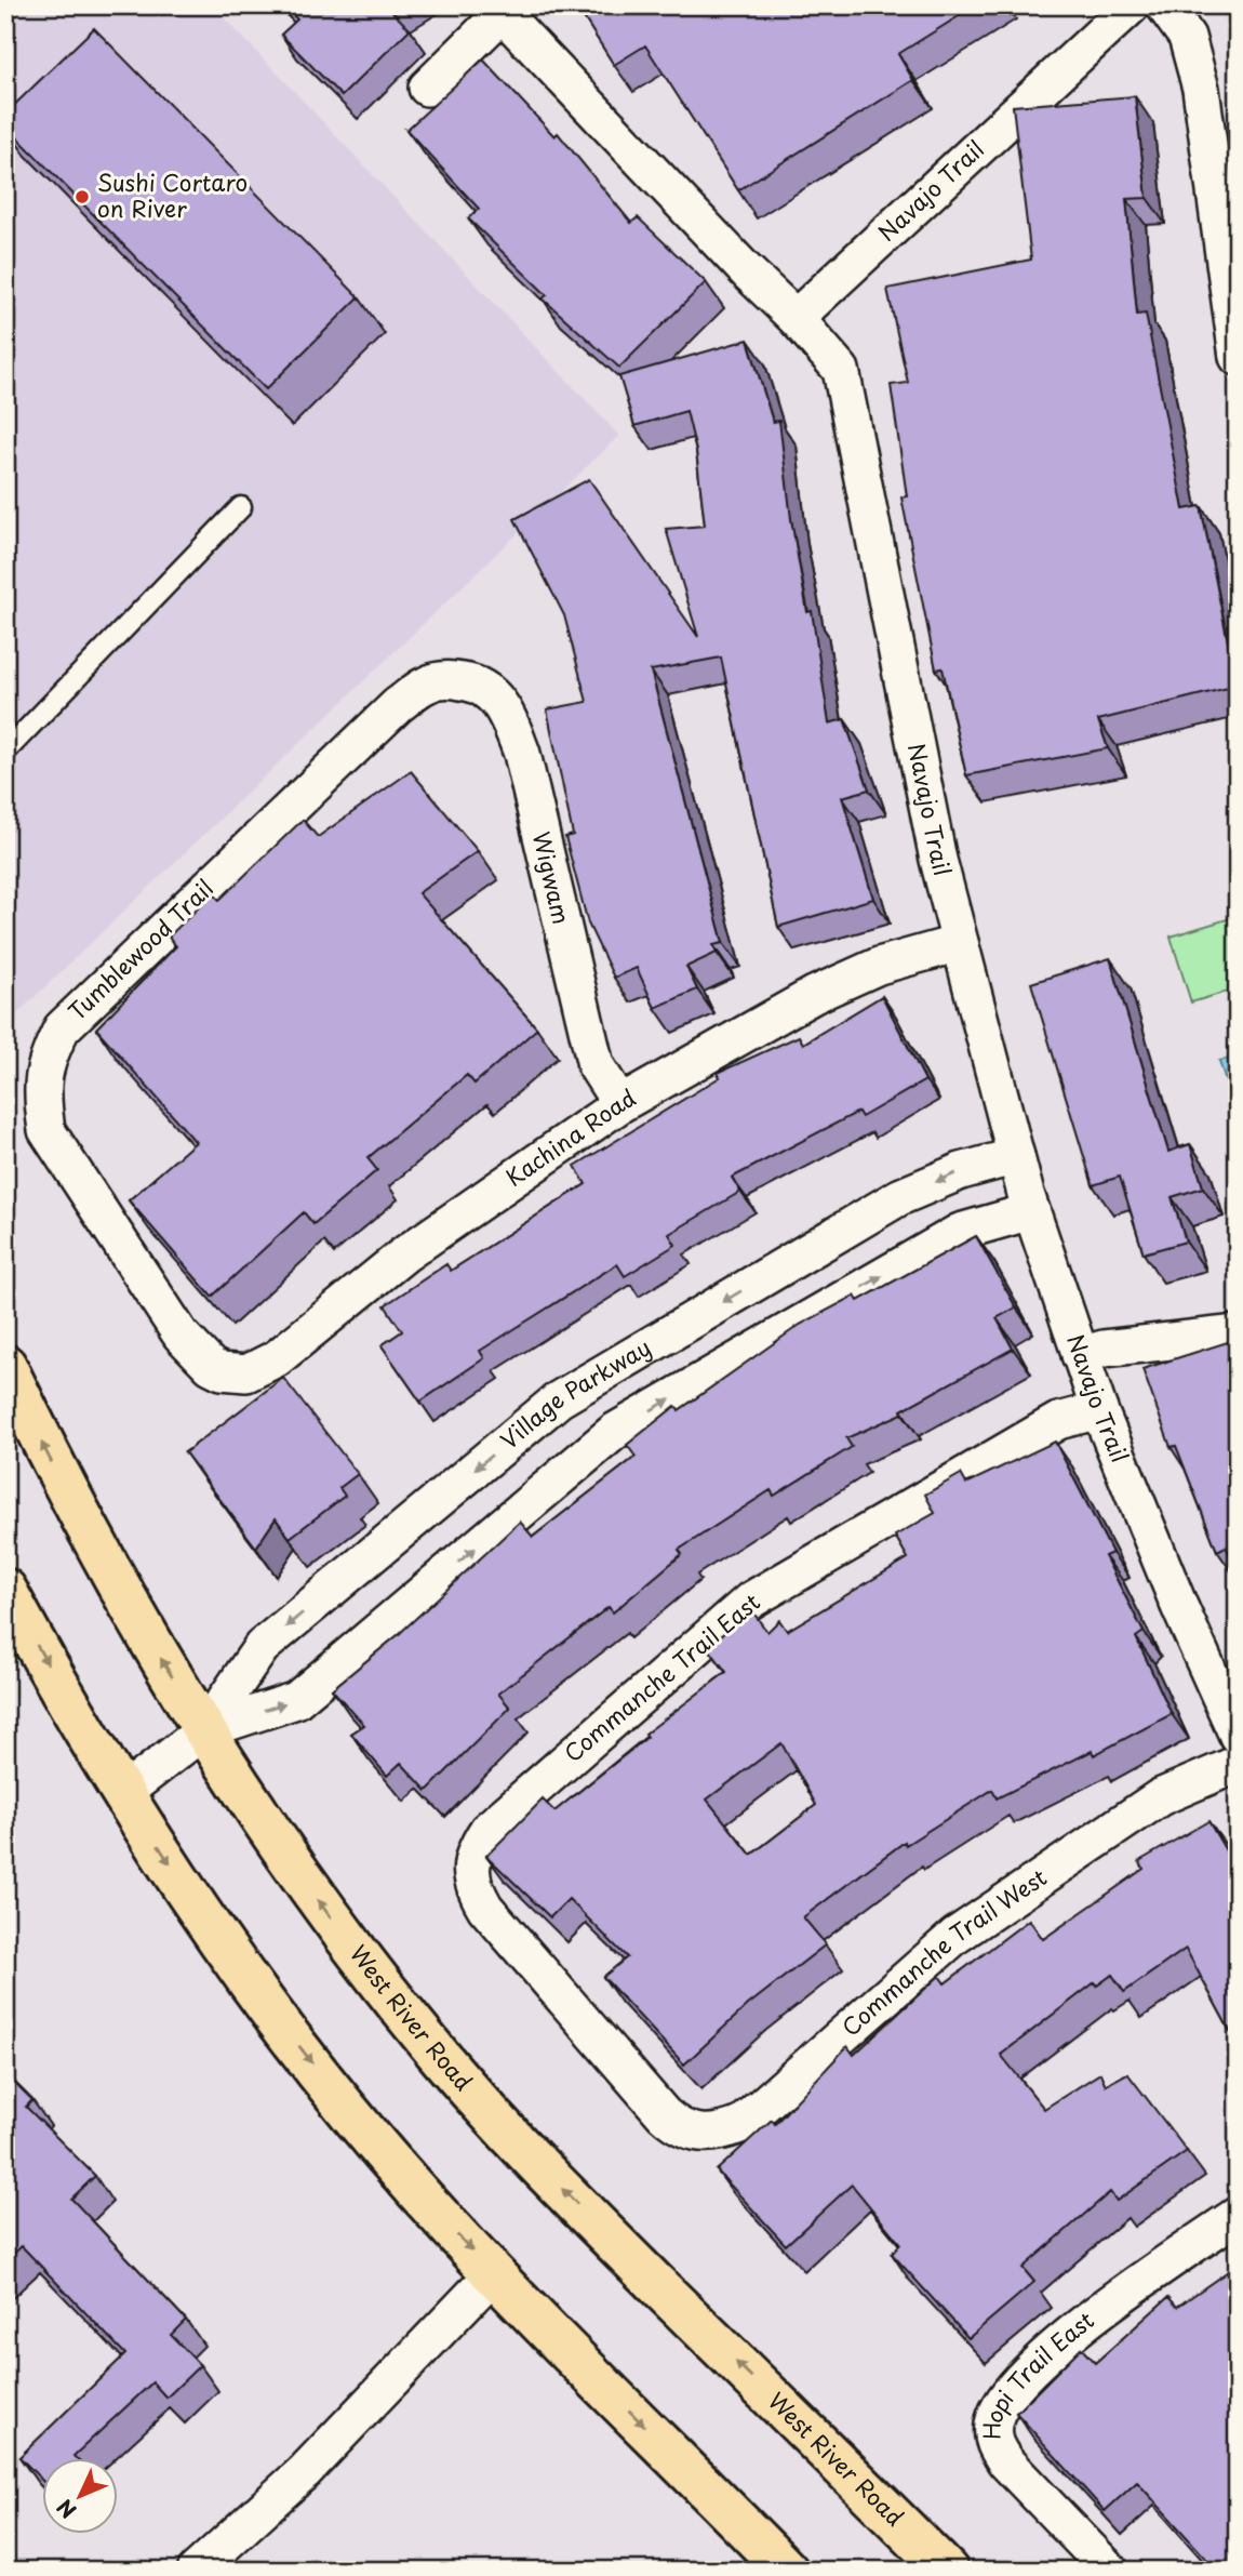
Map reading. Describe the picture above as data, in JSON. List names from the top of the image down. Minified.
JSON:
{"streets":{"main road":["West River Road"],"street":["Navajo Trail","Wigwam","Tumblewood Trail","Kachina Road","Village Parkway","Commanche Trail East","Commanche Trail West","Hopi Trail East"]},"crossings":[["Navajo Trail","Kachina Road"],["Navajo Trail","Village Parkway"],["Navajo Trail","Commanche Trail East"],["Wigwam","Tumblewood Trail"],["Wigwam","Kachina Road"],["Tumblewood Trail","Kachina Road"],["Village Parkway","West River Road"],["Commanche Trail East","Commanche Trail West"]],"places":["Sushi Cortaro on River"],"north":"bottom left"}
